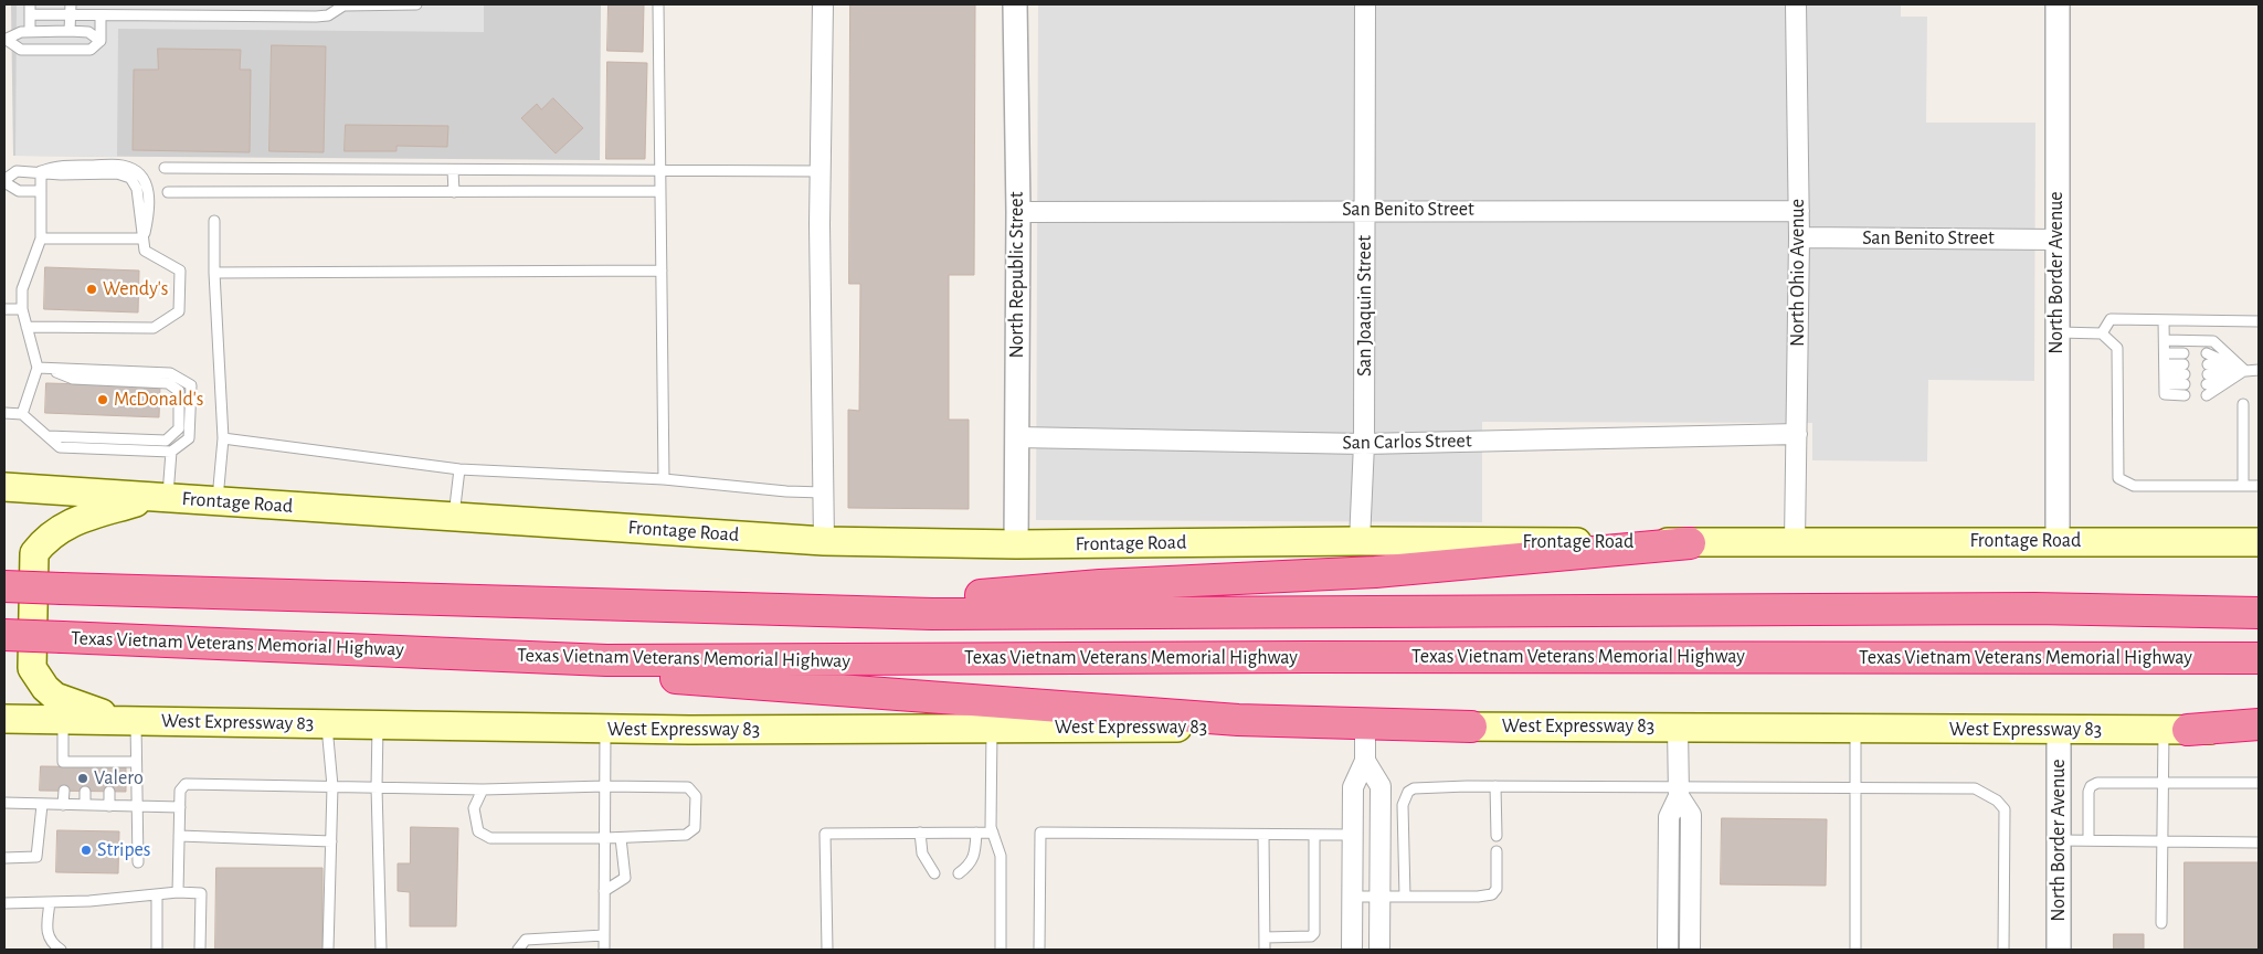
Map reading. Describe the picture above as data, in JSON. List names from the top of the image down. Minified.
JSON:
{"streets":{"highway":["Texas Vietnam Veterans Memorial Highway"],"main road":["Frontage Road","West Expressway 83"],"street":["San Benito Street","North Ohio Avenue","North Border Avenue","North Republic Street","San Joaquin Street","San Carlos Street"]},"crossings":[["San Benito Street","North Ohio Avenue"],["San Benito Street","North Border Avenue"],["San Benito Street","North Republic Street"],["San Benito Street","San Joaquin Street"],["North Ohio Avenue","San Carlos Street"],["North Ohio Avenue","Frontage Road"],["North Border Avenue","Frontage Road"],["North Border Avenue","West Expressway 83"],["North Republic Street","San Carlos Street"],["North Republic Street","Frontage Road"],["San Joaquin Street","San Carlos Street"],["San Joaquin Street","Frontage Road"]],"places":["Wendy's","McDonald's","Valero","Stripes"]}
